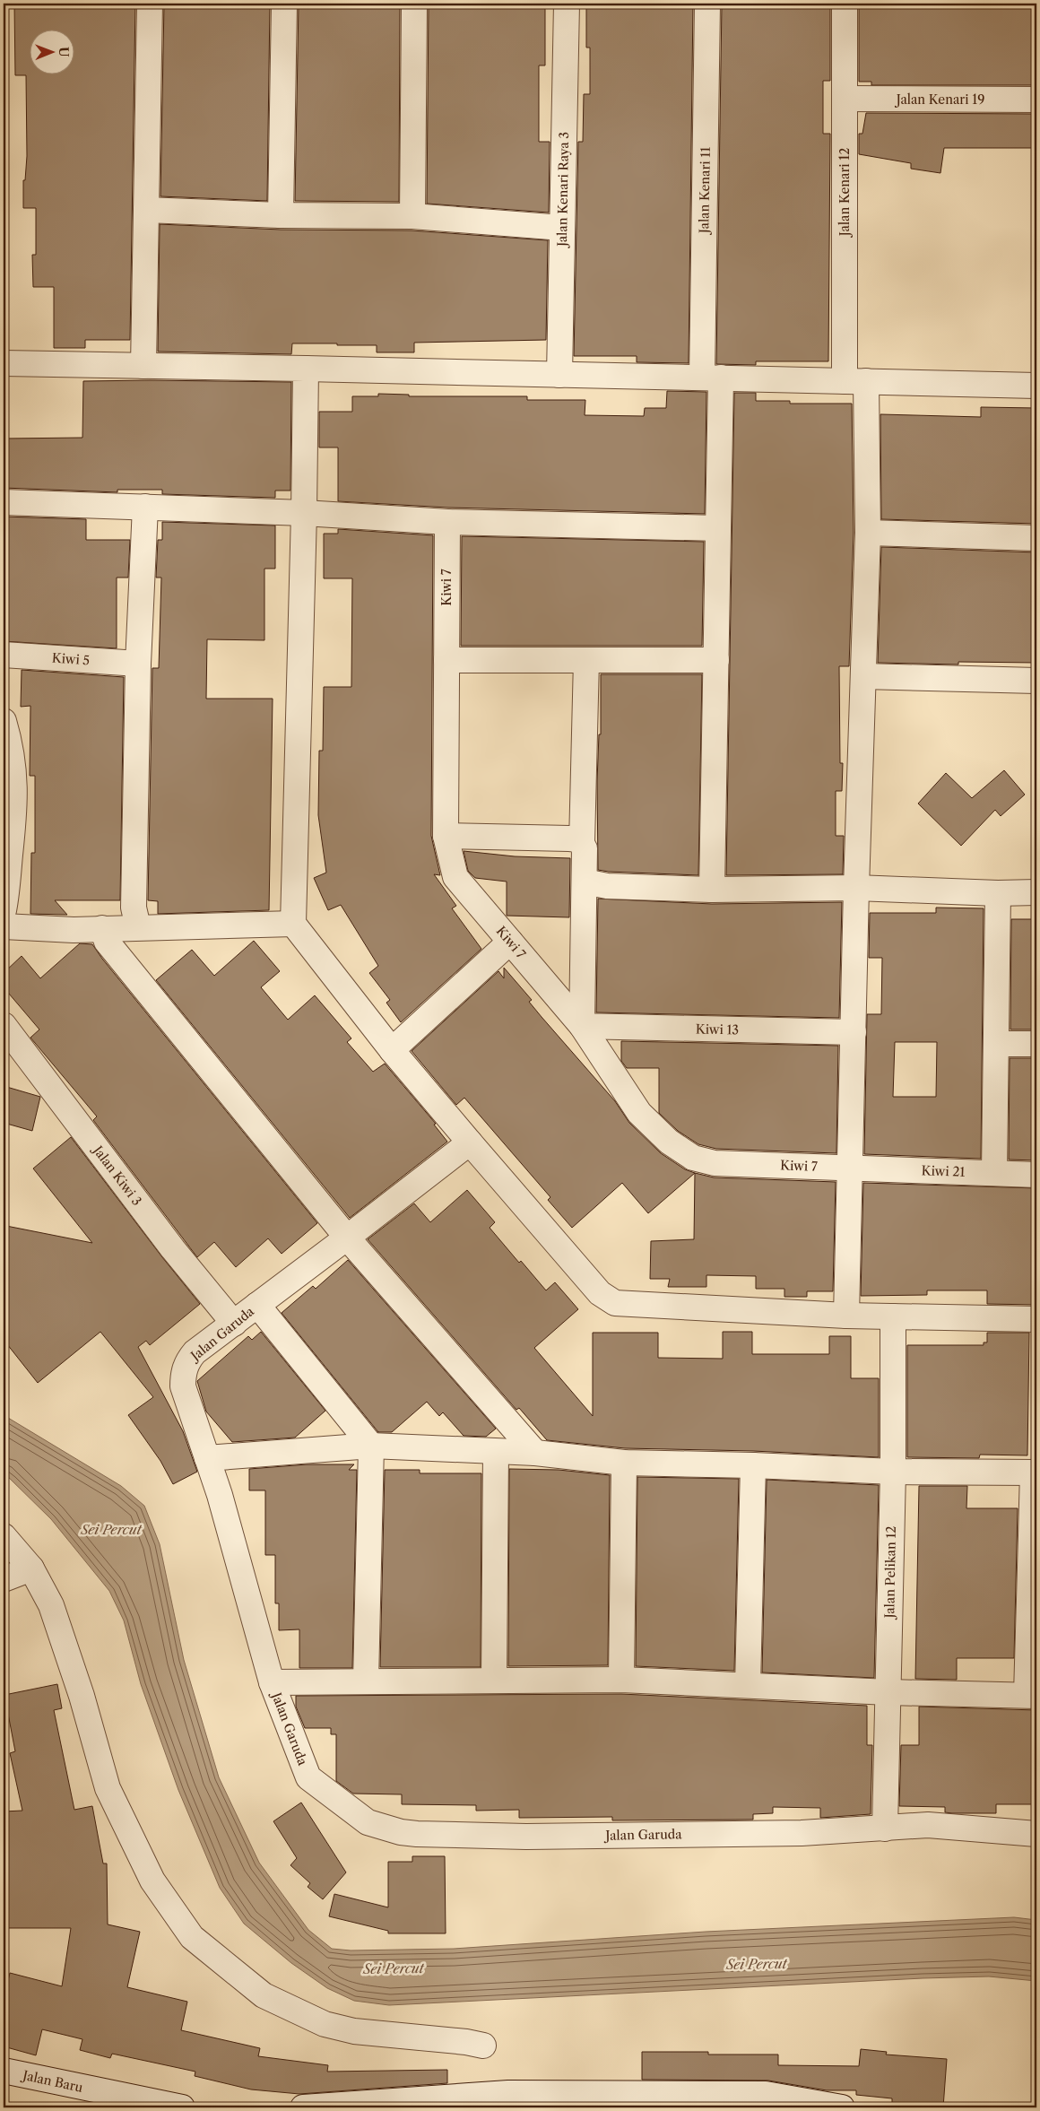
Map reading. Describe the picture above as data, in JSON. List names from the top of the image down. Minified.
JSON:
{"streets":{"street":["Jalan Kenari 19","Jalan Kenari Raya 3","Jalan Kenari 11","Jalan Kenari 12","Kiwi 7","Kiwi 5","Kiwi 13","Kiwi 21","Jalan Kiwi 3","Jalan Garuda","Jalan Pelikan 12","Jalan Baru"]},"crossings":[["Jalan Kenari 19","Jalan Kenari 12"],["Jalan Kenari 12","Kiwi 7"],["Jalan Kenari 12","Kiwi 13"],["Jalan Kenari 12","Kiwi 21"],["Kiwi 7","Kiwi 13"],["Kiwi 7","Kiwi 21"],["Jalan Kiwi 3","Jalan Garuda"],["Jalan Garuda","Jalan Pelikan 12"]],"water":["Sei Percut"],"north":"right"}
